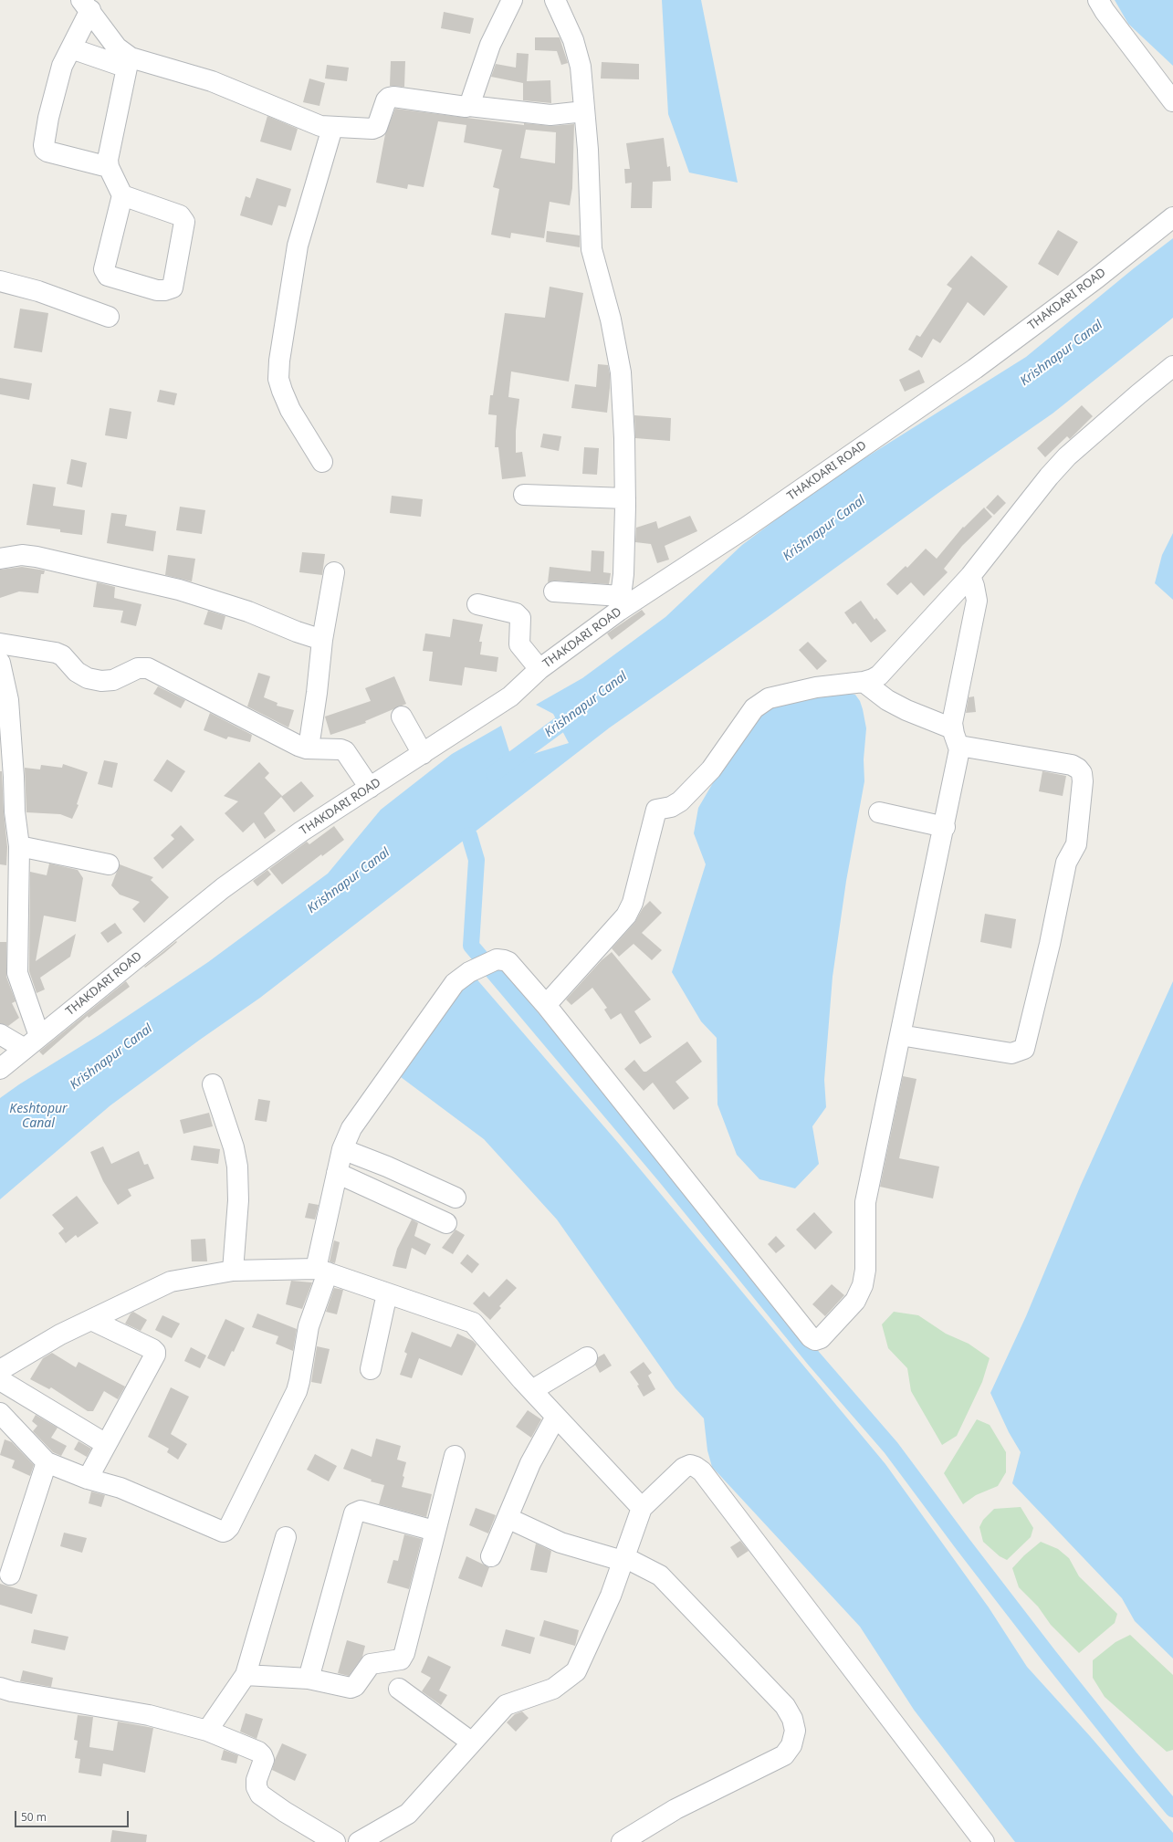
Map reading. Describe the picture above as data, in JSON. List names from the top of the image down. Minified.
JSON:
{"streets":{"street":["THAKDARI ROAD"]},"water":["Krishnapur Canal","Keshtopur Canal"],"scale_bar":"50 m"}
